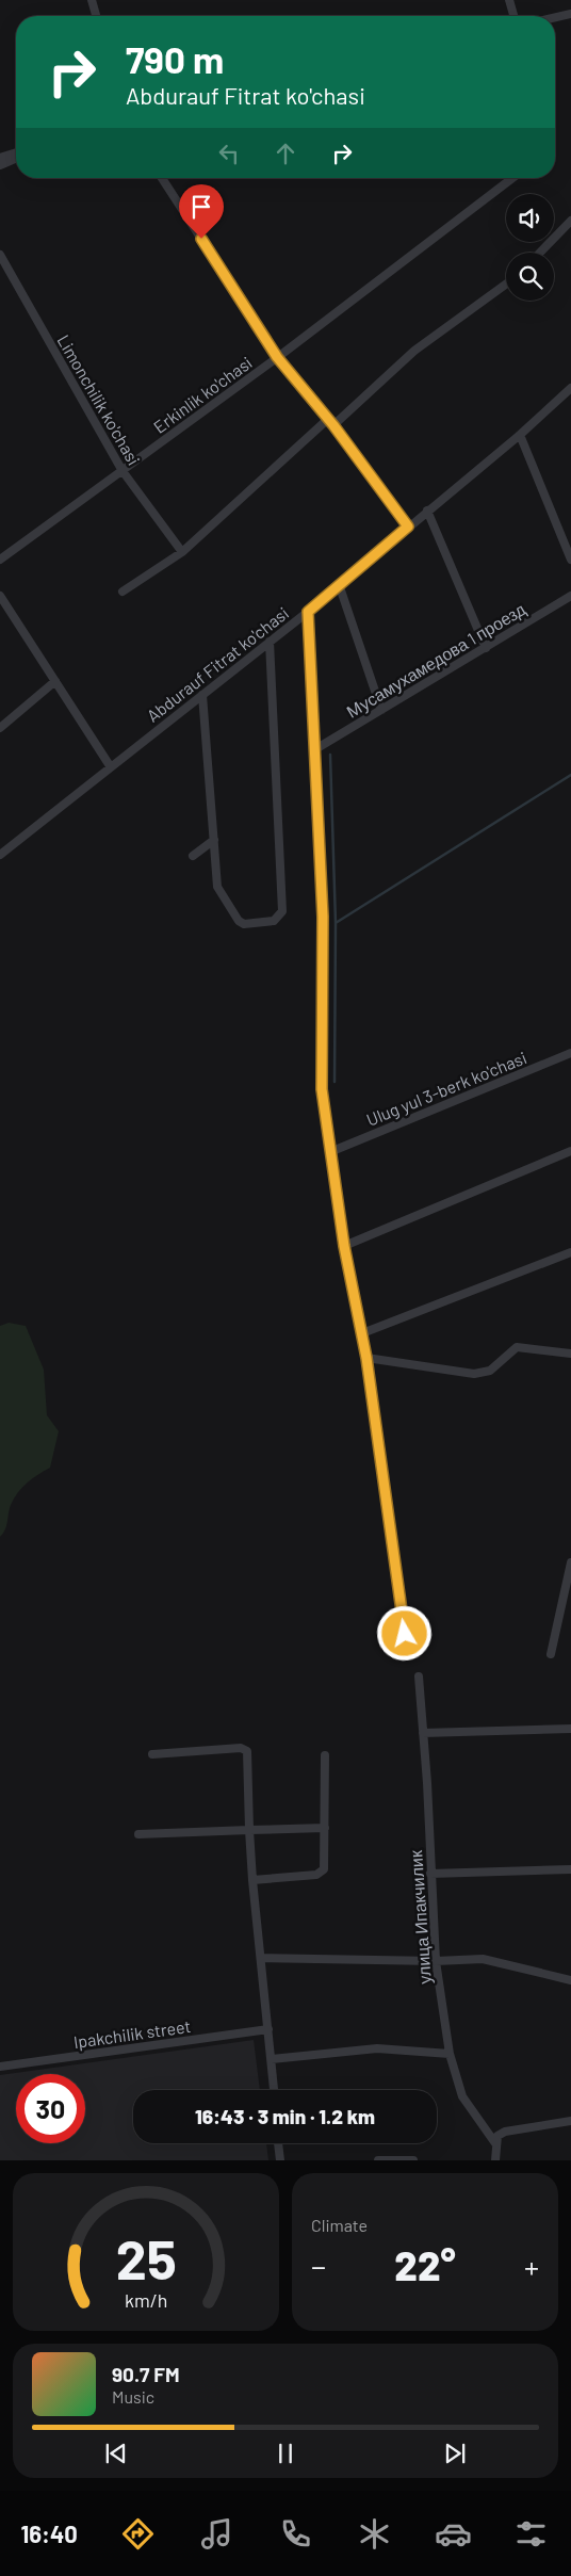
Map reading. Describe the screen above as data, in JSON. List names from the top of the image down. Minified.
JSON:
{"streets":{"street":["Erkinlik ko'chasi","Limonchilik ko'chasi","Мусамухамедова 1 проезд","Abdurauf Fitrat ko'chasi","Ulug yul 3-berk ko'chasi","улица Ипакчилик","Ipakchilik street"]},"crossings":[["Erkinlik ko'chasi","Limonchilik ko'chasi"]],"page":{"turn":["790 m","Abdurauf Fitrat ko'chasi"],"limit":"30","trip":"16:43 · 3 min · 1.2 km","tile":"Climate","heat":["−","22°","+"],"song":["90.7 FM","Music"],"tabs":"16:40","gauge":["25","km/h"]}}
